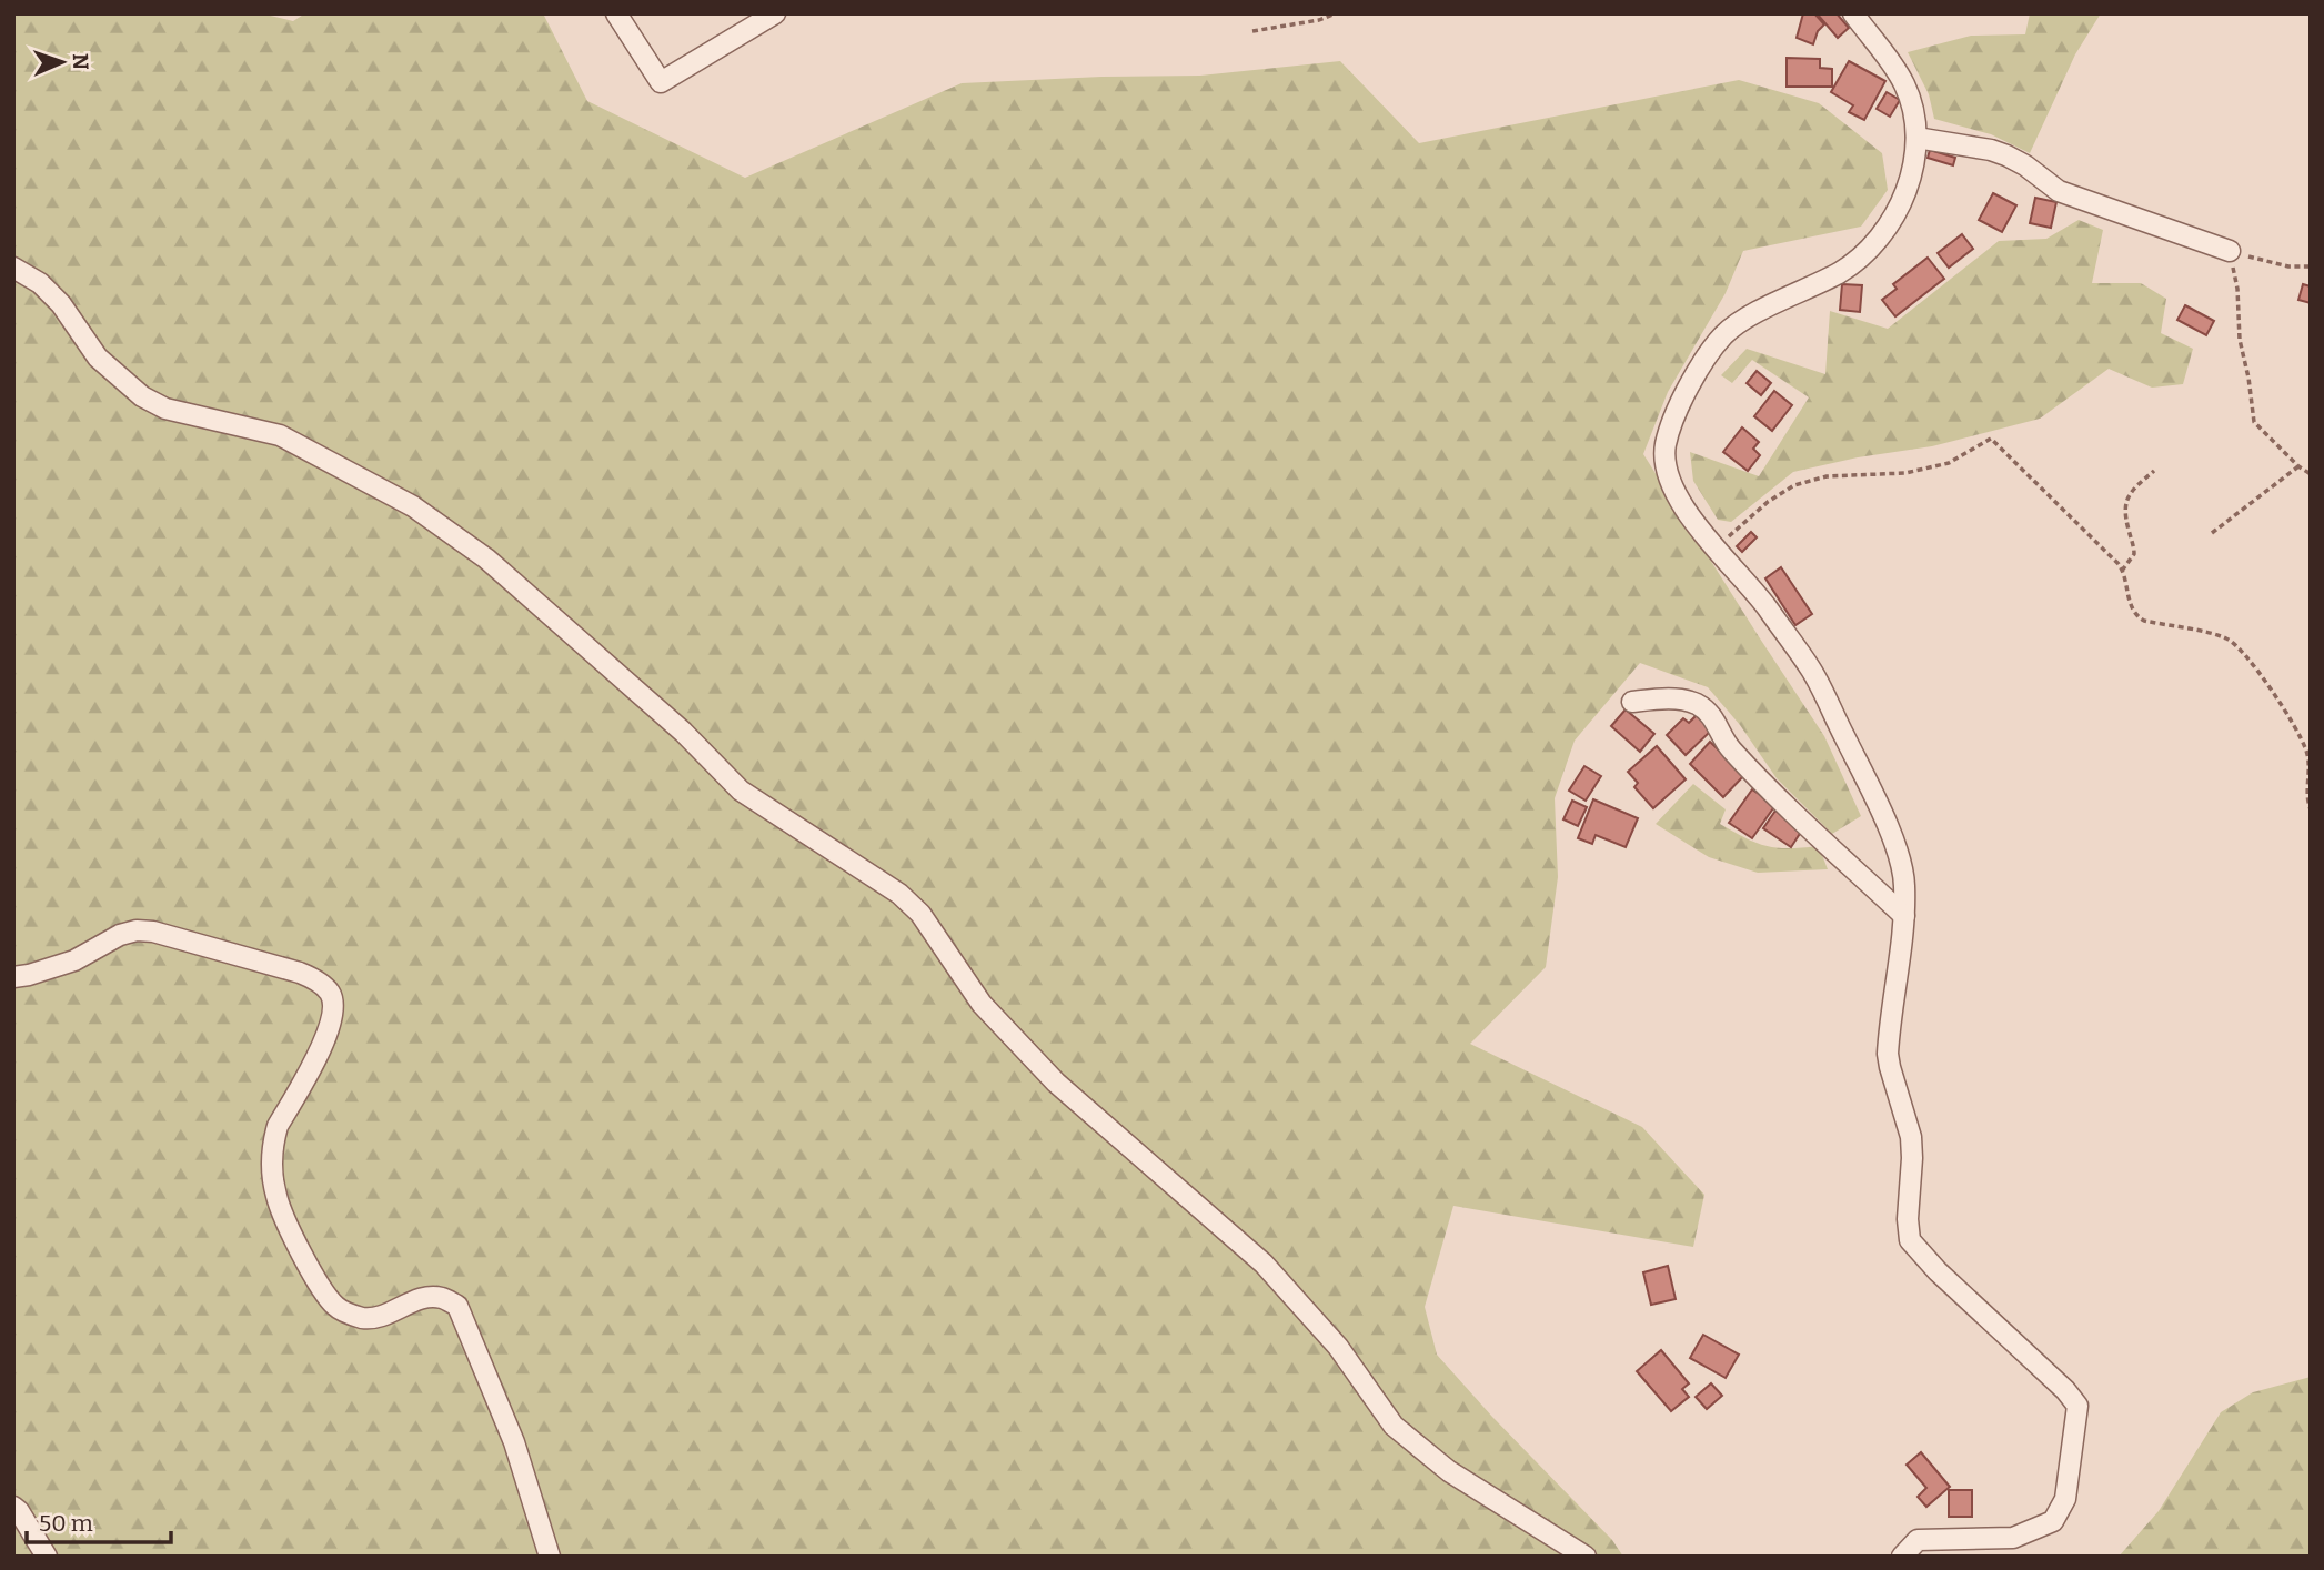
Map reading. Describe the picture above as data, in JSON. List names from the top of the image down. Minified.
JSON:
{"scale_bar":"50 m","north":"right"}
